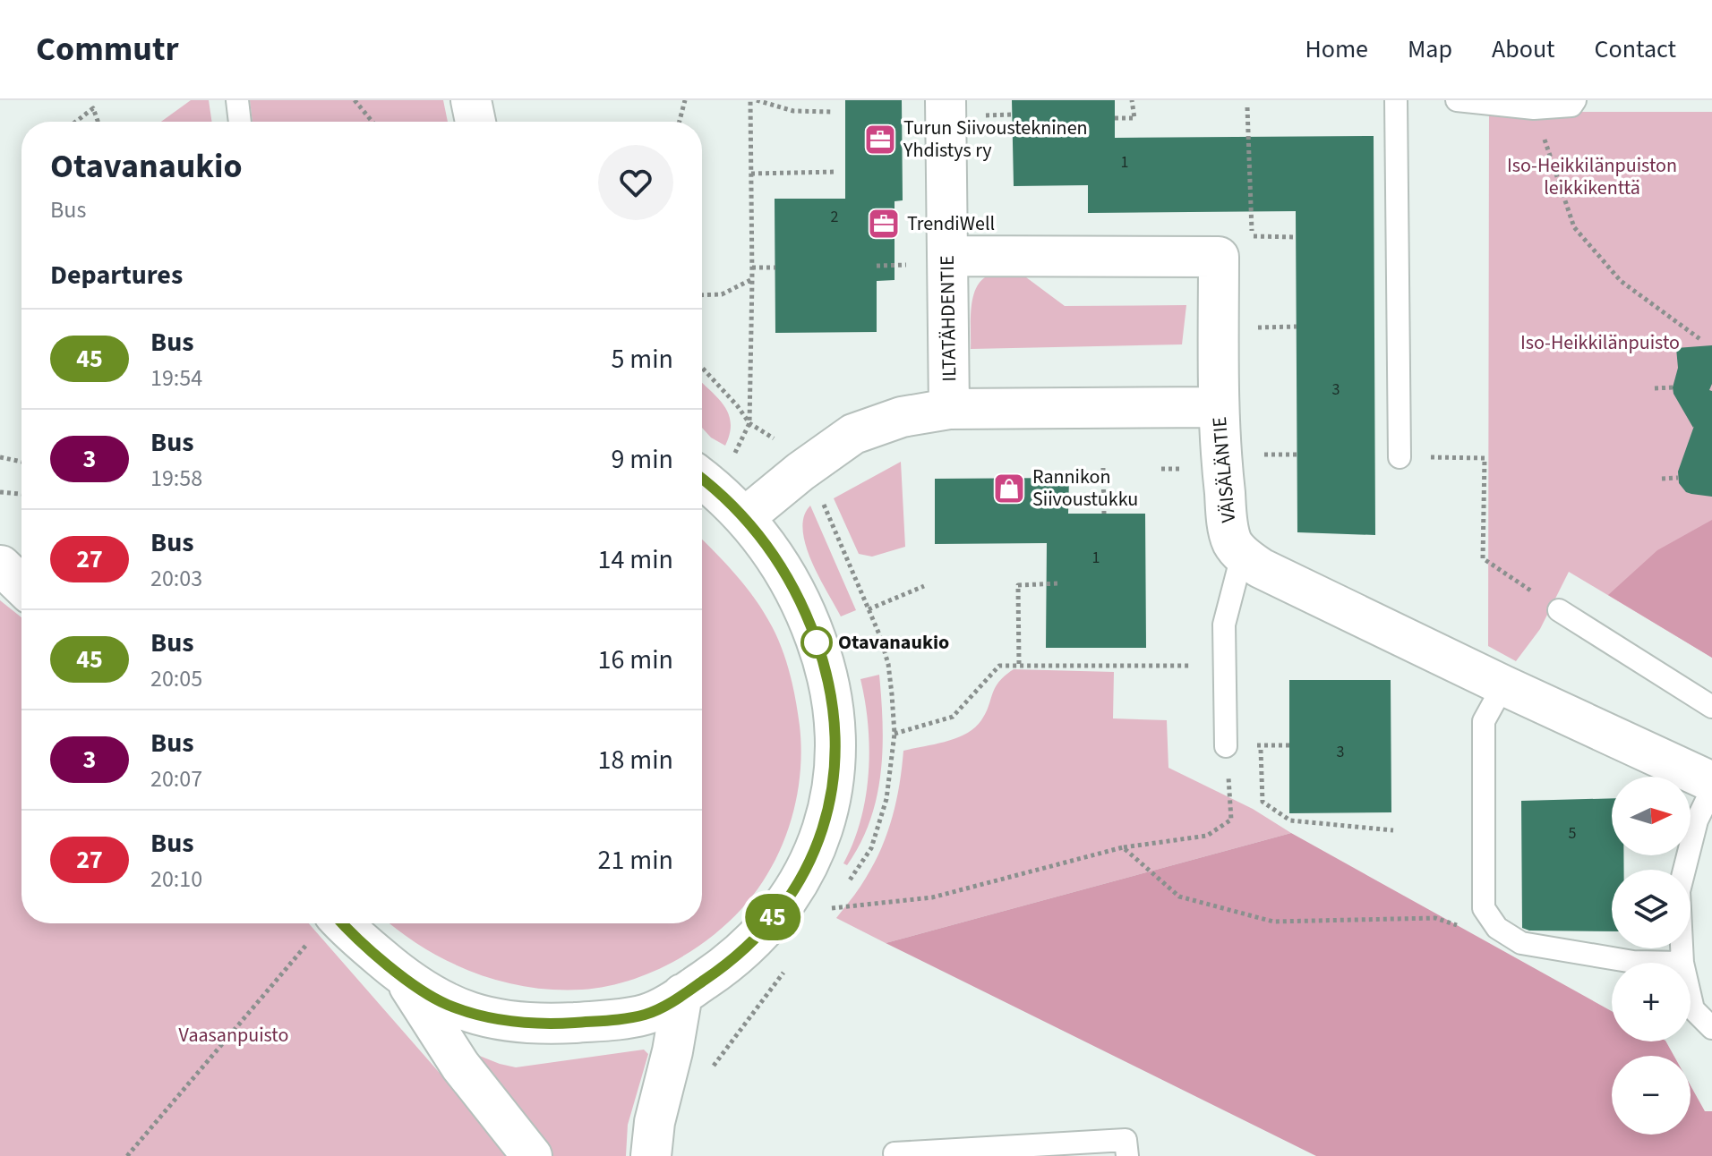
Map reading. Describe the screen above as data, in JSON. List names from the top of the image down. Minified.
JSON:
{"streets":{"street":["ILTATÄHDENTIE","VÄISÄLÄNTIE"]},"crossings":[["ILTATÄHDENTIE","VÄISÄLÄNTIE"]],"parks":["Iso-Heikkilänpuiston leikkikenttä","Iso-Heikkilänpuisto","Vaasanpuisto"],"places":{"office":["Turun Siivoustekninen Yhdistys ry","TrendiWell"],"shop":["Rannikon Siivoustukku"],"other":["Otavanaukio"]},"lines":["bus line 45"],"house_numbers":["1","2","3","1","3","5"],"north":"right","page":{"header":"Commutr","nav":["Home","Map","About","Contact"],"on_map":"45","heading":[["Otavanaukio","Bus"],"Departures"],"list":[{"mark":"45","name":"Bus","note":"19:54","value":"5 min"},{"mark":"3","name":"Bus","note":"19:58","value":"9 min"},{"mark":"27","name":"Bus","note":"20:03","value":"14 min"},{"mark":"45","name":"Bus","note":"20:05","value":"16 min"},{"mark":"3","name":"Bus","note":"20:07","value":"18 min"},{"mark":"27","name":"Bus","note":"20:10","value":"21 min"}],"map_buttons":["+","−"]}}
